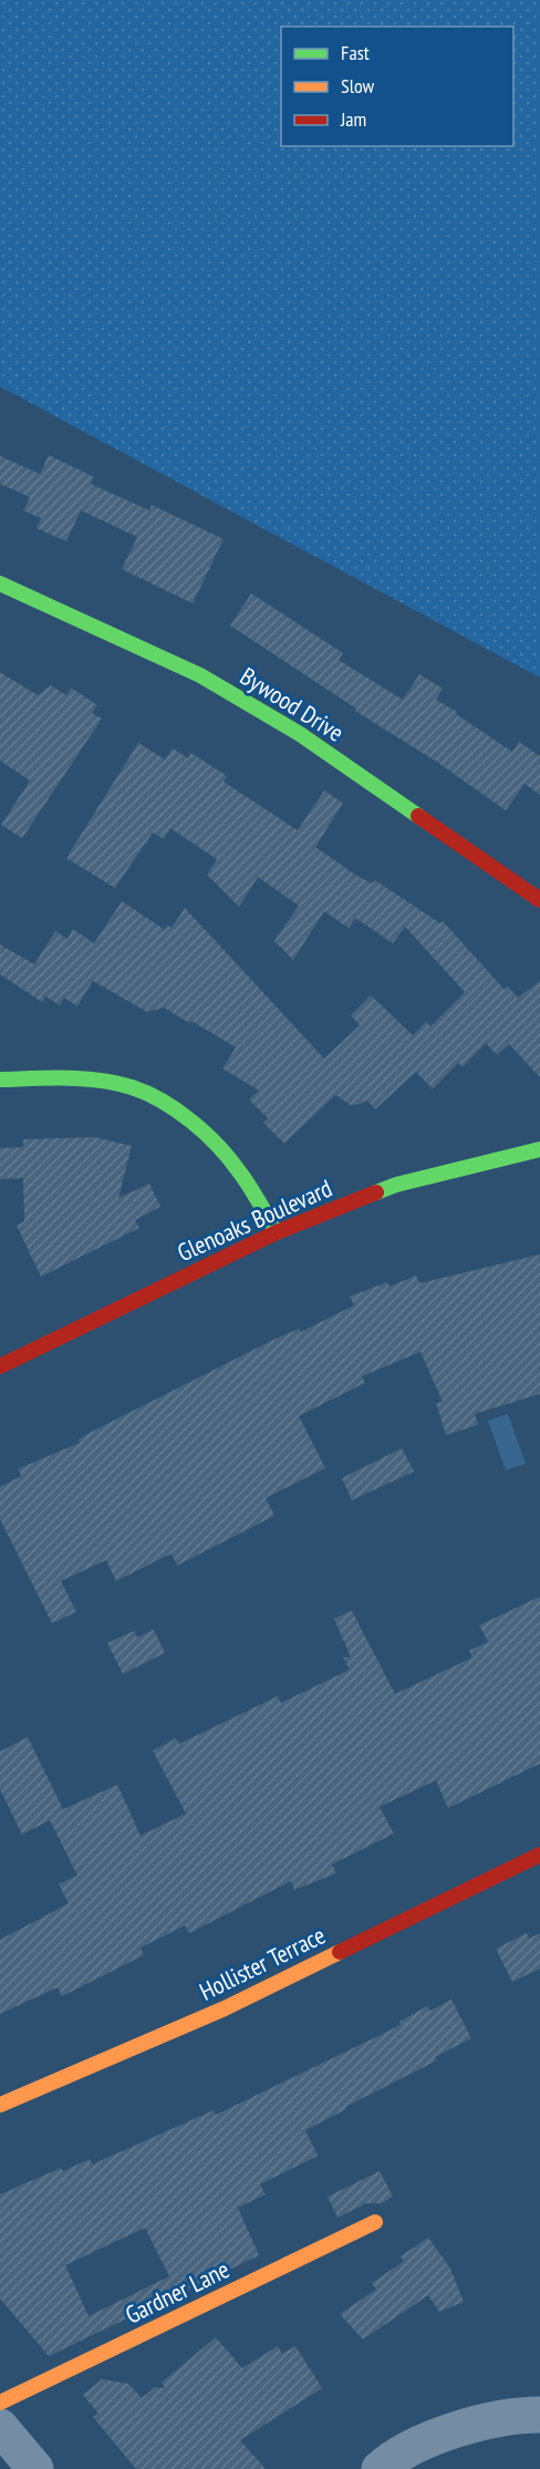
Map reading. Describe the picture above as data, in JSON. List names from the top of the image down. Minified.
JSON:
{"streets":{"street":["Bywood Drive","Glenoaks Boulevard","Hollister Terrace","Gardner Lane"]},"legend":["Fast","Slow","Jam"]}
